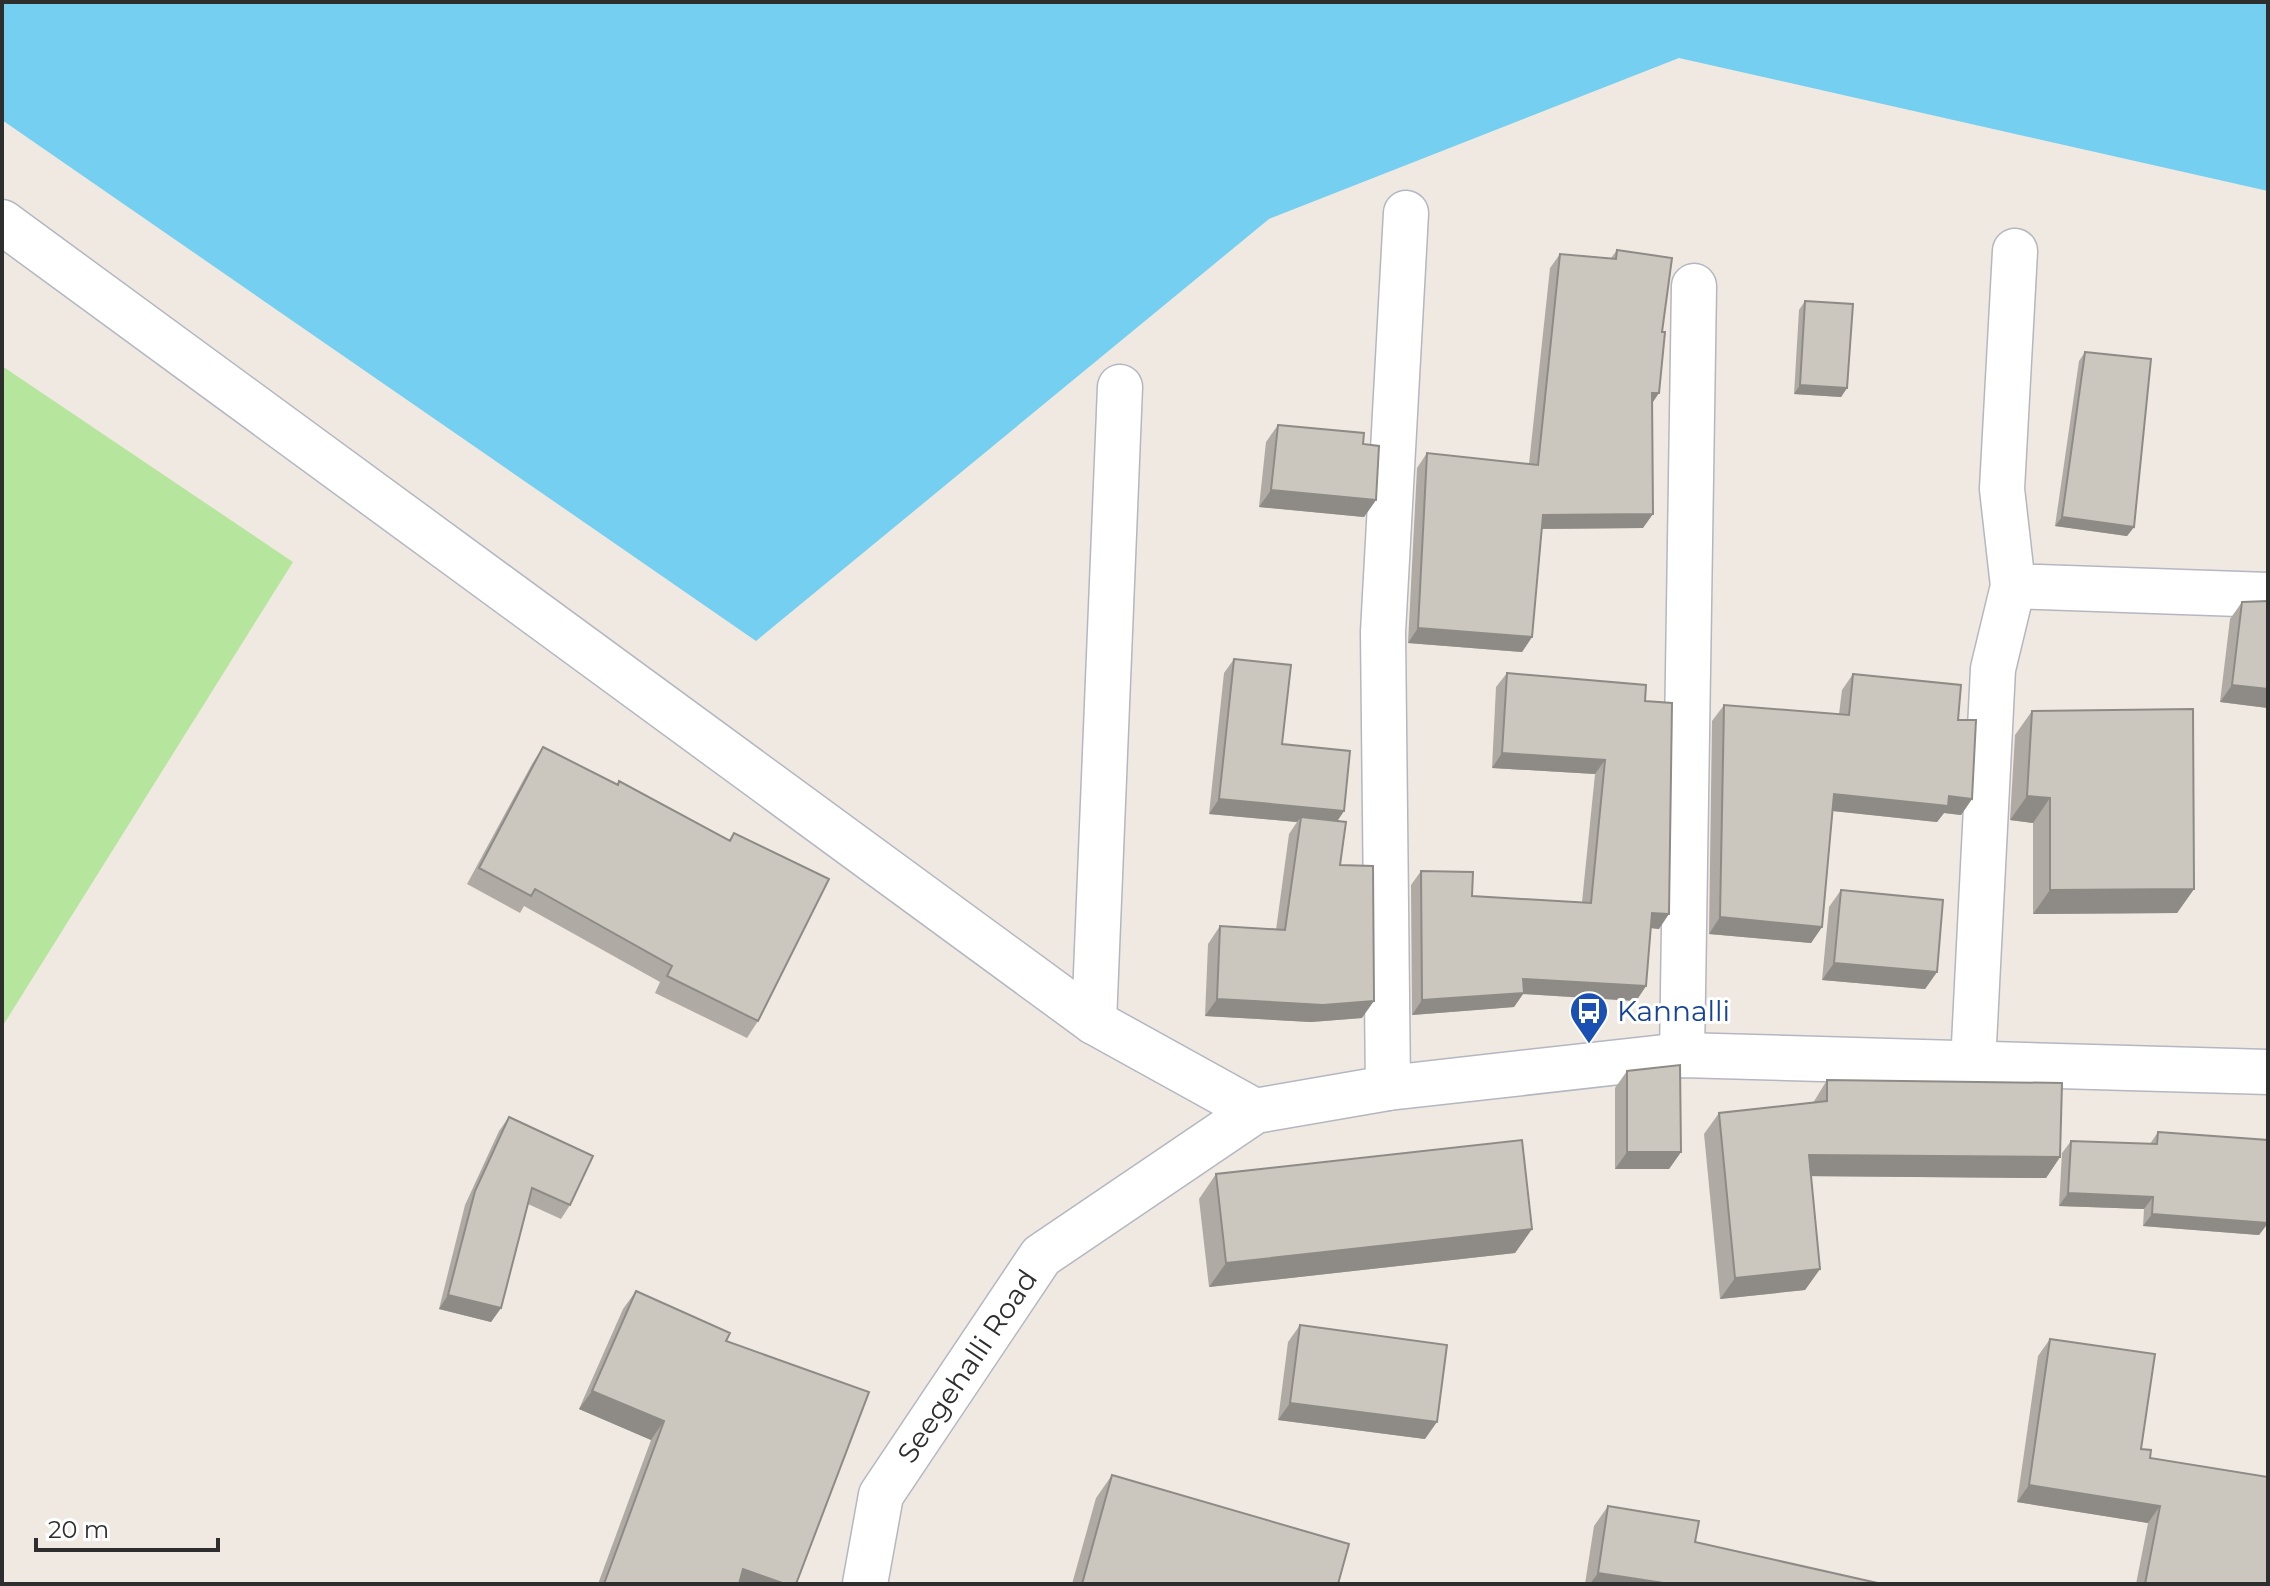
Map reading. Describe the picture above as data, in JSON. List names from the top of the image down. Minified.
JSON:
{"streets":{"street":["Seegehalli Road"]},"places":{"bus stop":["Kannalli"]},"scale_bar":"20 m"}
